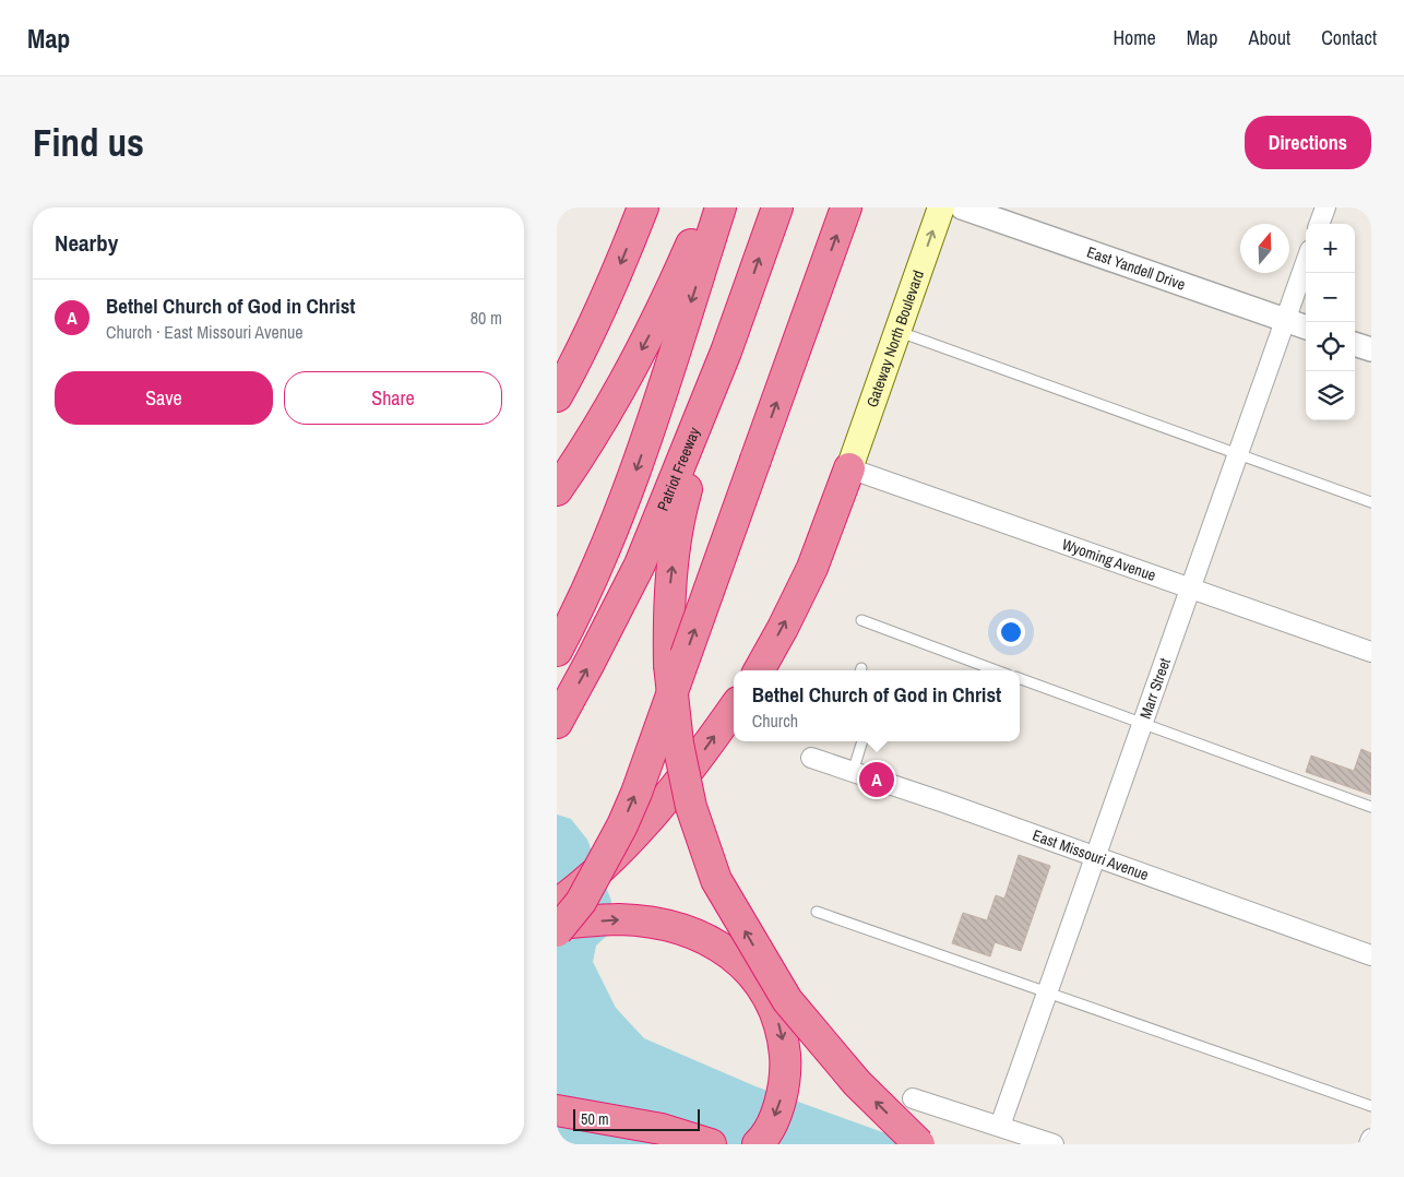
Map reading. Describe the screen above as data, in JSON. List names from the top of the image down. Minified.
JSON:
{"streets":{"highway":["Patriot Freeway"],"main road":["Gateway North Boulevard"],"street":["East Yandell Drive","Wyoming Avenue","Marr Street","East Missouri Avenue"]},"crossings":[["East Yandell Drive","Marr Street"],["Gateway North Boulevard","Wyoming Avenue"],["Wyoming Avenue","Marr Street"],["Marr Street","East Missouri Avenue"]],"one_way":["Gateway North Boulevard"],"scale_bar":"50 m","north":"top","page":{"header":"Map","nav":["Home","Map","About","Contact"],"buttons":["Directions",["Save","Share"]],"title":"Find us","heading":"Nearby","map_buttons":["+","−"],"list":[{"mark":"A","name":"Bethel Church of God in Christ","note":"Church · East Missouri Avenue","value":"80 m"}],"popup":["Bethel Church of God in Christ","Church"],"pins":"A","scale":"50 m"}}
